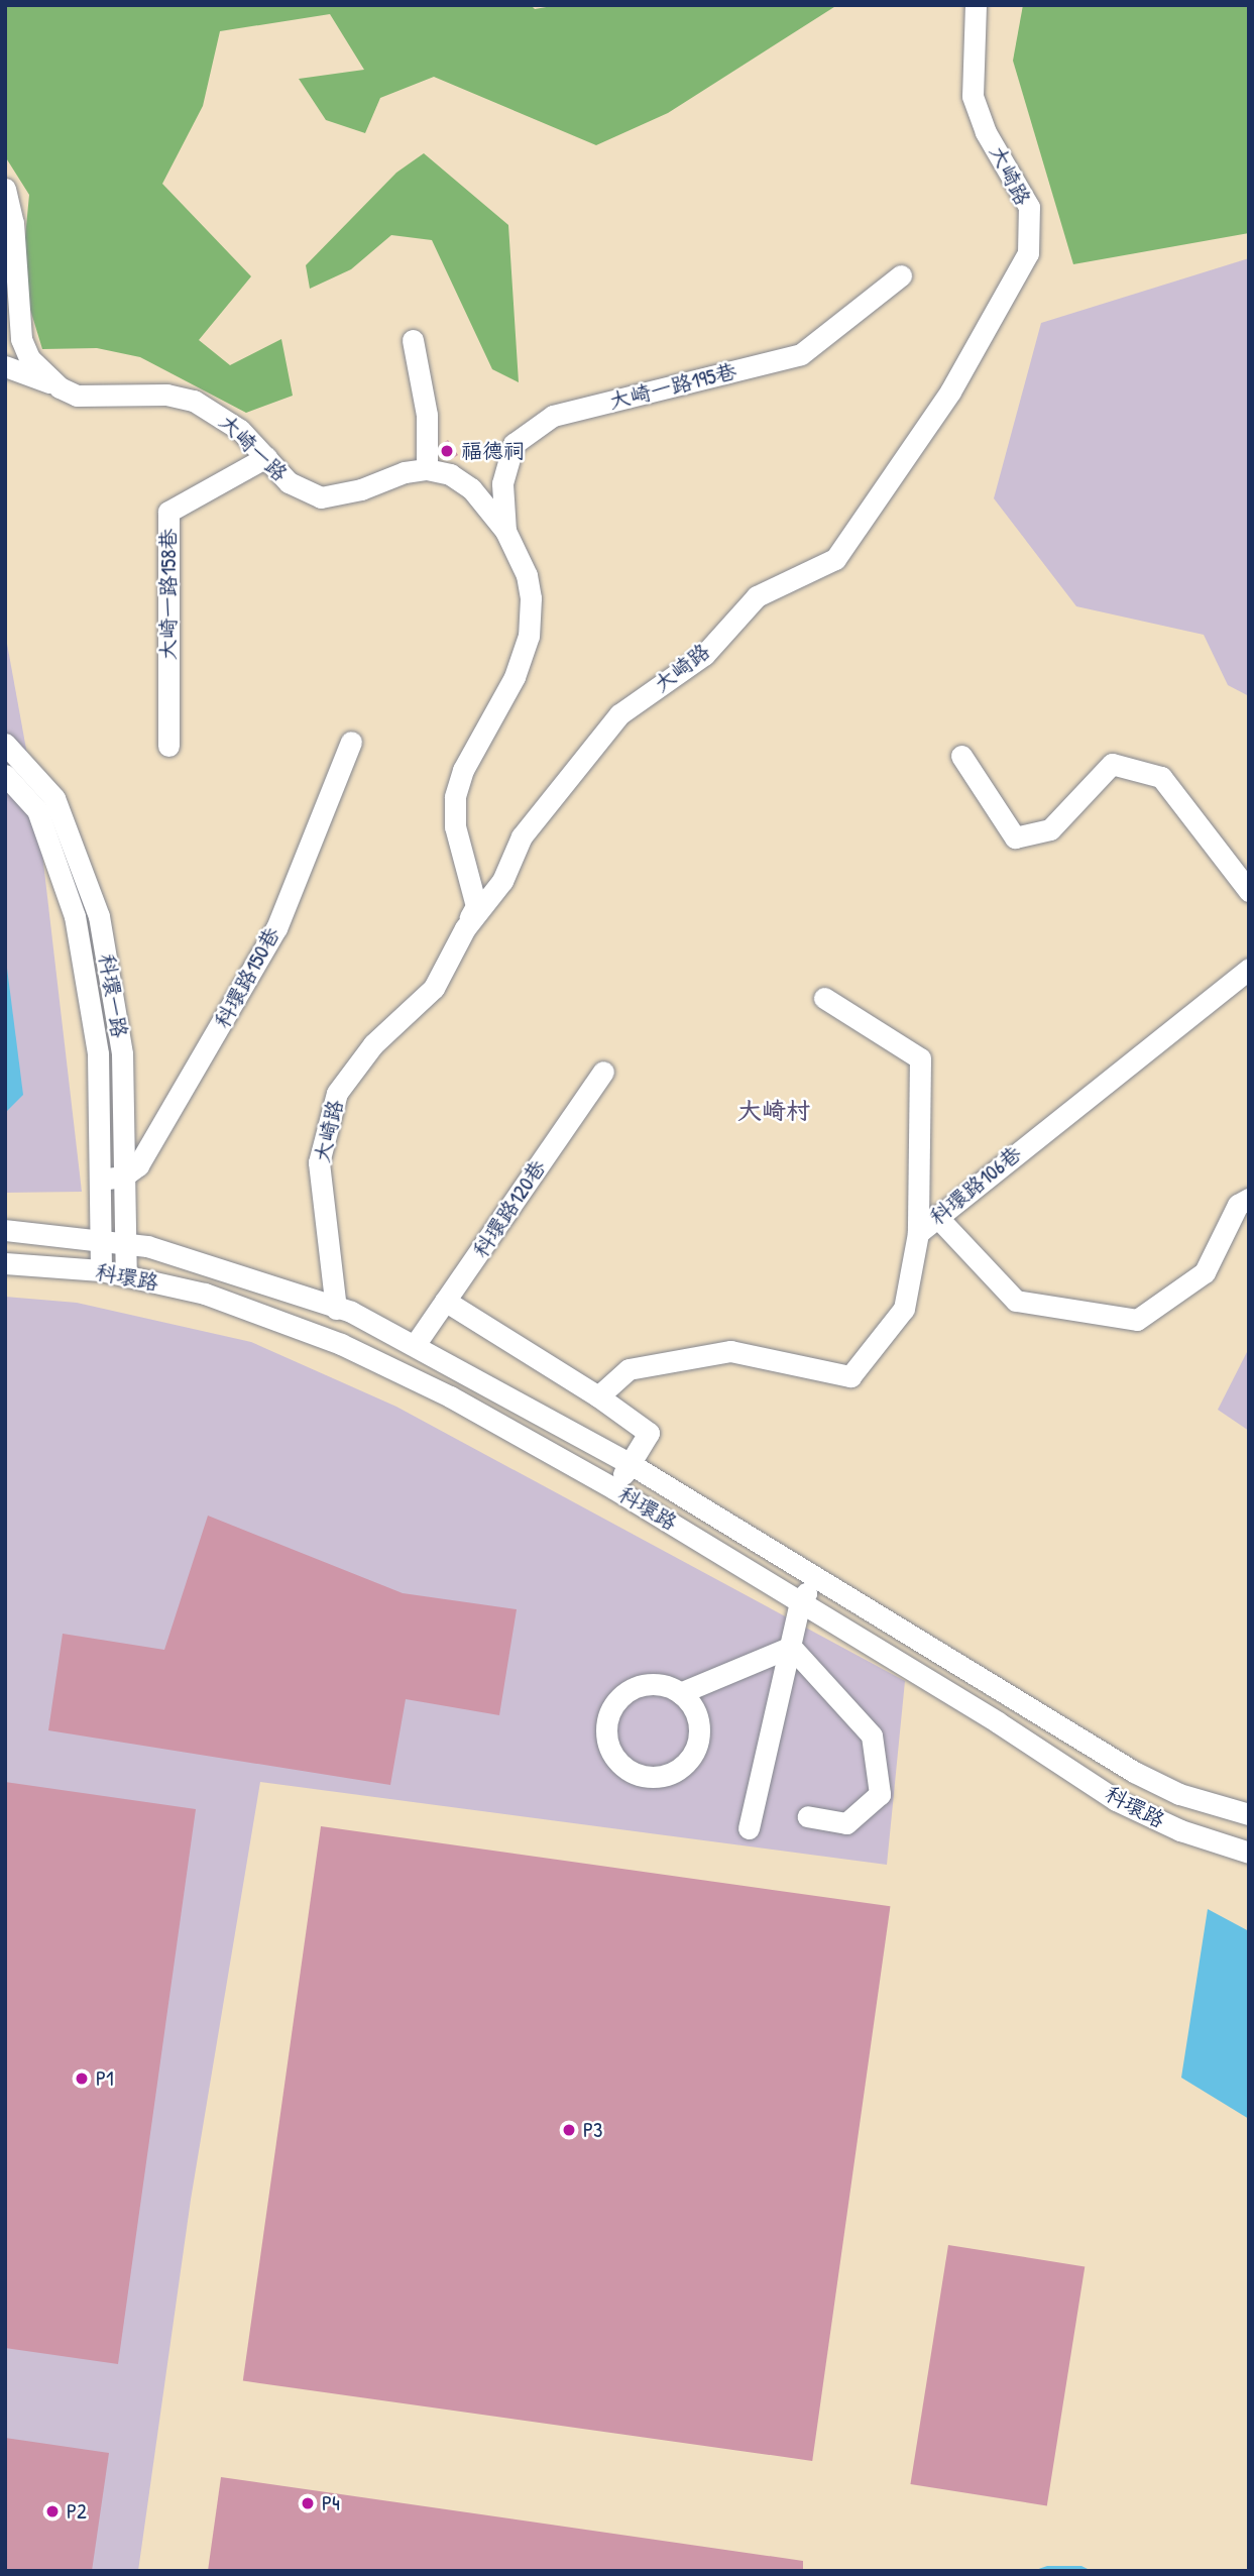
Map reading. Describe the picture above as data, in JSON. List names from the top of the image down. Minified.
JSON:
{"streets":{"street":["大崎路","大崎一路195巷","大崎一路","大崎一路158巷","科環路150巷","科環一路","科環路106巷","科環路120巷","科環路"]},"crossings":[["大崎路","科環路"],["大崎一路","大崎一路158巷"],["科環路150巷","科環一路"],["科環一路","科環路"],["科環路120巷","科環路"]],"districts":["大崎村"],"places":["福德祠","P1","P3","P4","P2"]}
